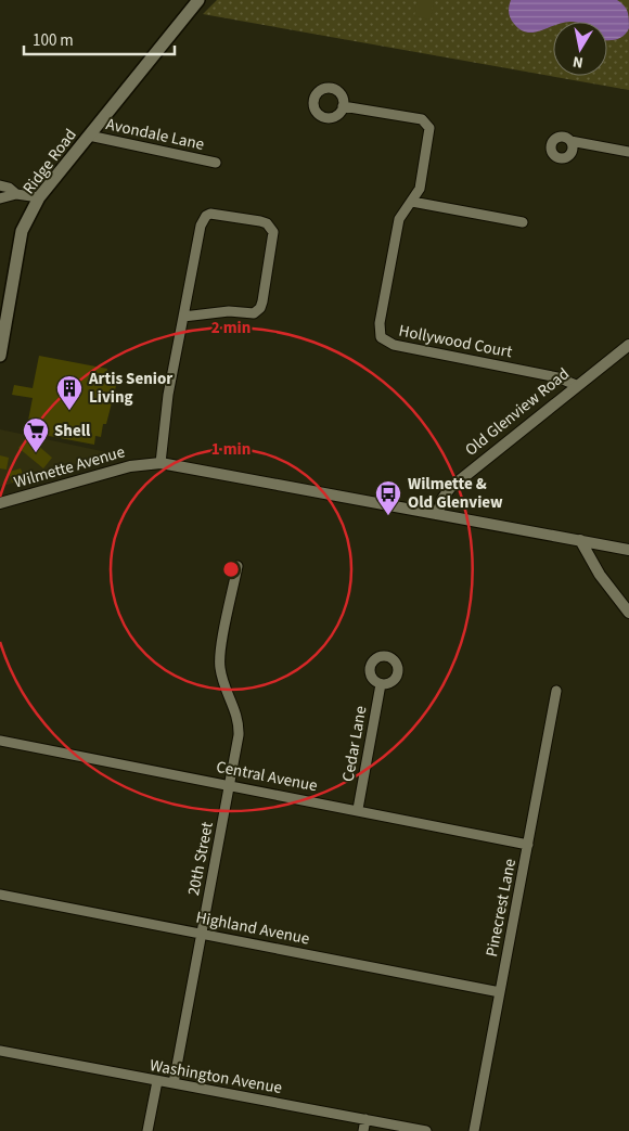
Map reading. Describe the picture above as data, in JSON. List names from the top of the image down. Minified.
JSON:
{"streets":{"main road":["Ridge Road"],"street":["Avondale Lane","Hollywood Court","Old Glenview Road","Wilmette Avenue","Cedar Lane","Central Avenue","20th Street","Pinecrest Lane","Highland Avenue","Washington Avenue"]},"crossings":[["Avondale Lane","Ridge Road"],["Hollywood Court","Old Glenview Road"],["Old Glenview Road","Wilmette Avenue"],["Cedar Lane","Central Avenue"],["Central Avenue","20th Street"],["Central Avenue","Pinecrest Lane"],["20th Street","Highland Avenue"],["20th Street","Washington Avenue"],["Pinecrest Lane","Highland Avenue"]],"places":{"building":["Artis Senior Living"],"supermarket":["Shell"],"bus stop":["Wilmette & Old Glenview"]},"scale_bar":"100 m","north":"bottom","rings":["2 min","1 min"]}
